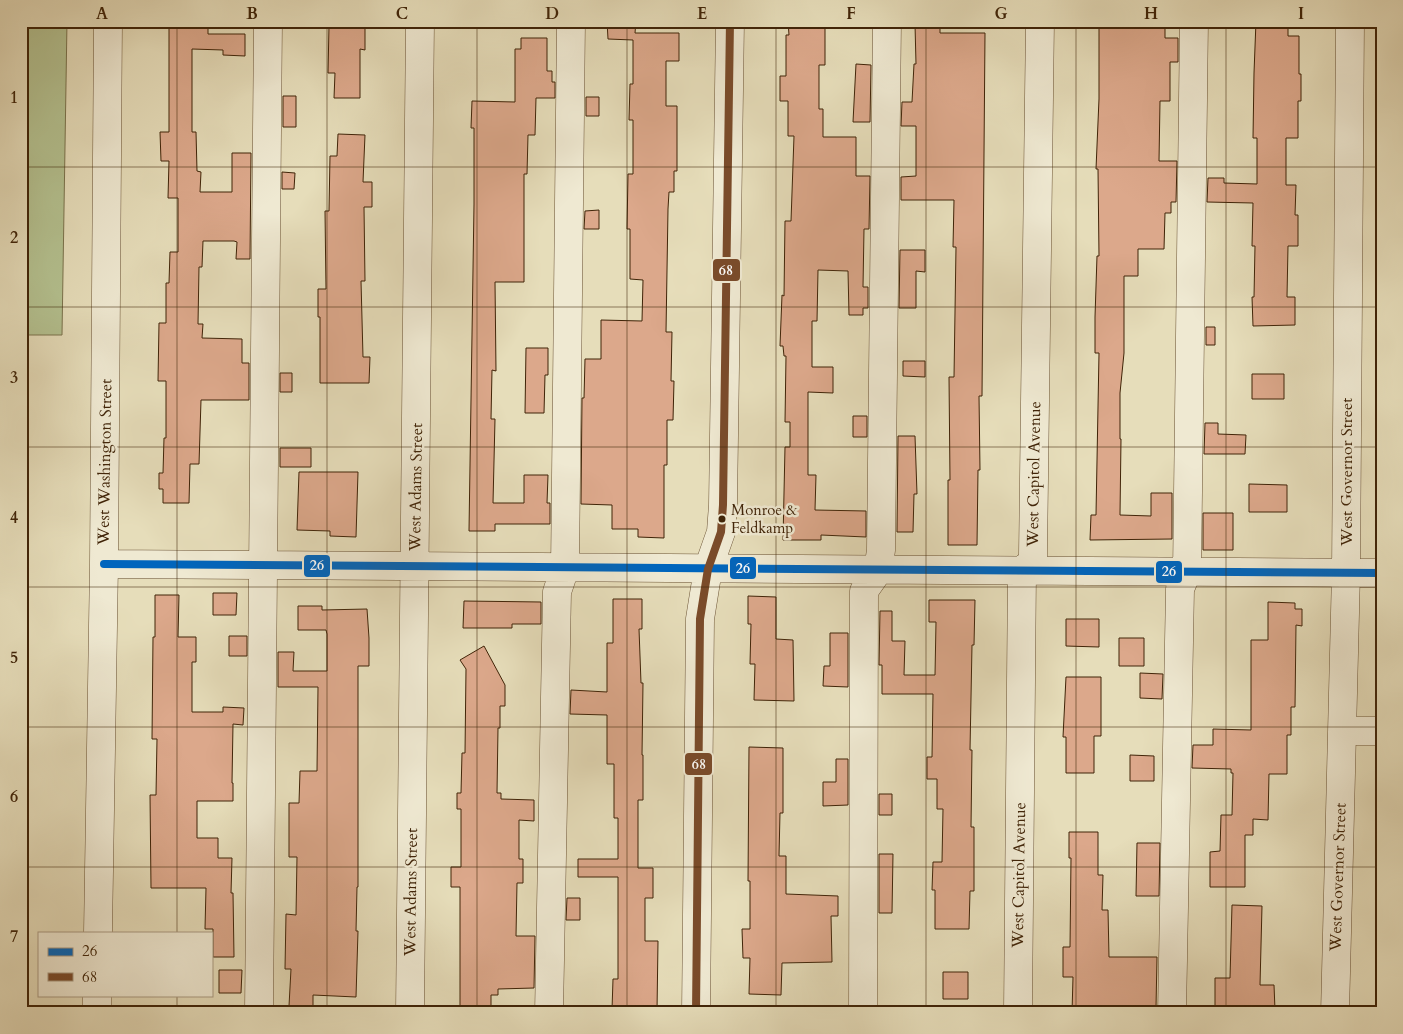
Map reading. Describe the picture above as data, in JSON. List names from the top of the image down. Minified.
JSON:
{"streets":{"street":["West Washington Street","West Governor Street","West Capitol Avenue","West Adams Street"]},"places":["Monroe & Feldkamp"],"lines":["transit line 68","transit line 26"],"legend":["26","68"],"grid":{"columns":["A","B","C","D","E","F","G","H","I"],"rows":["1","2","3","4","5","6","7"]}}
